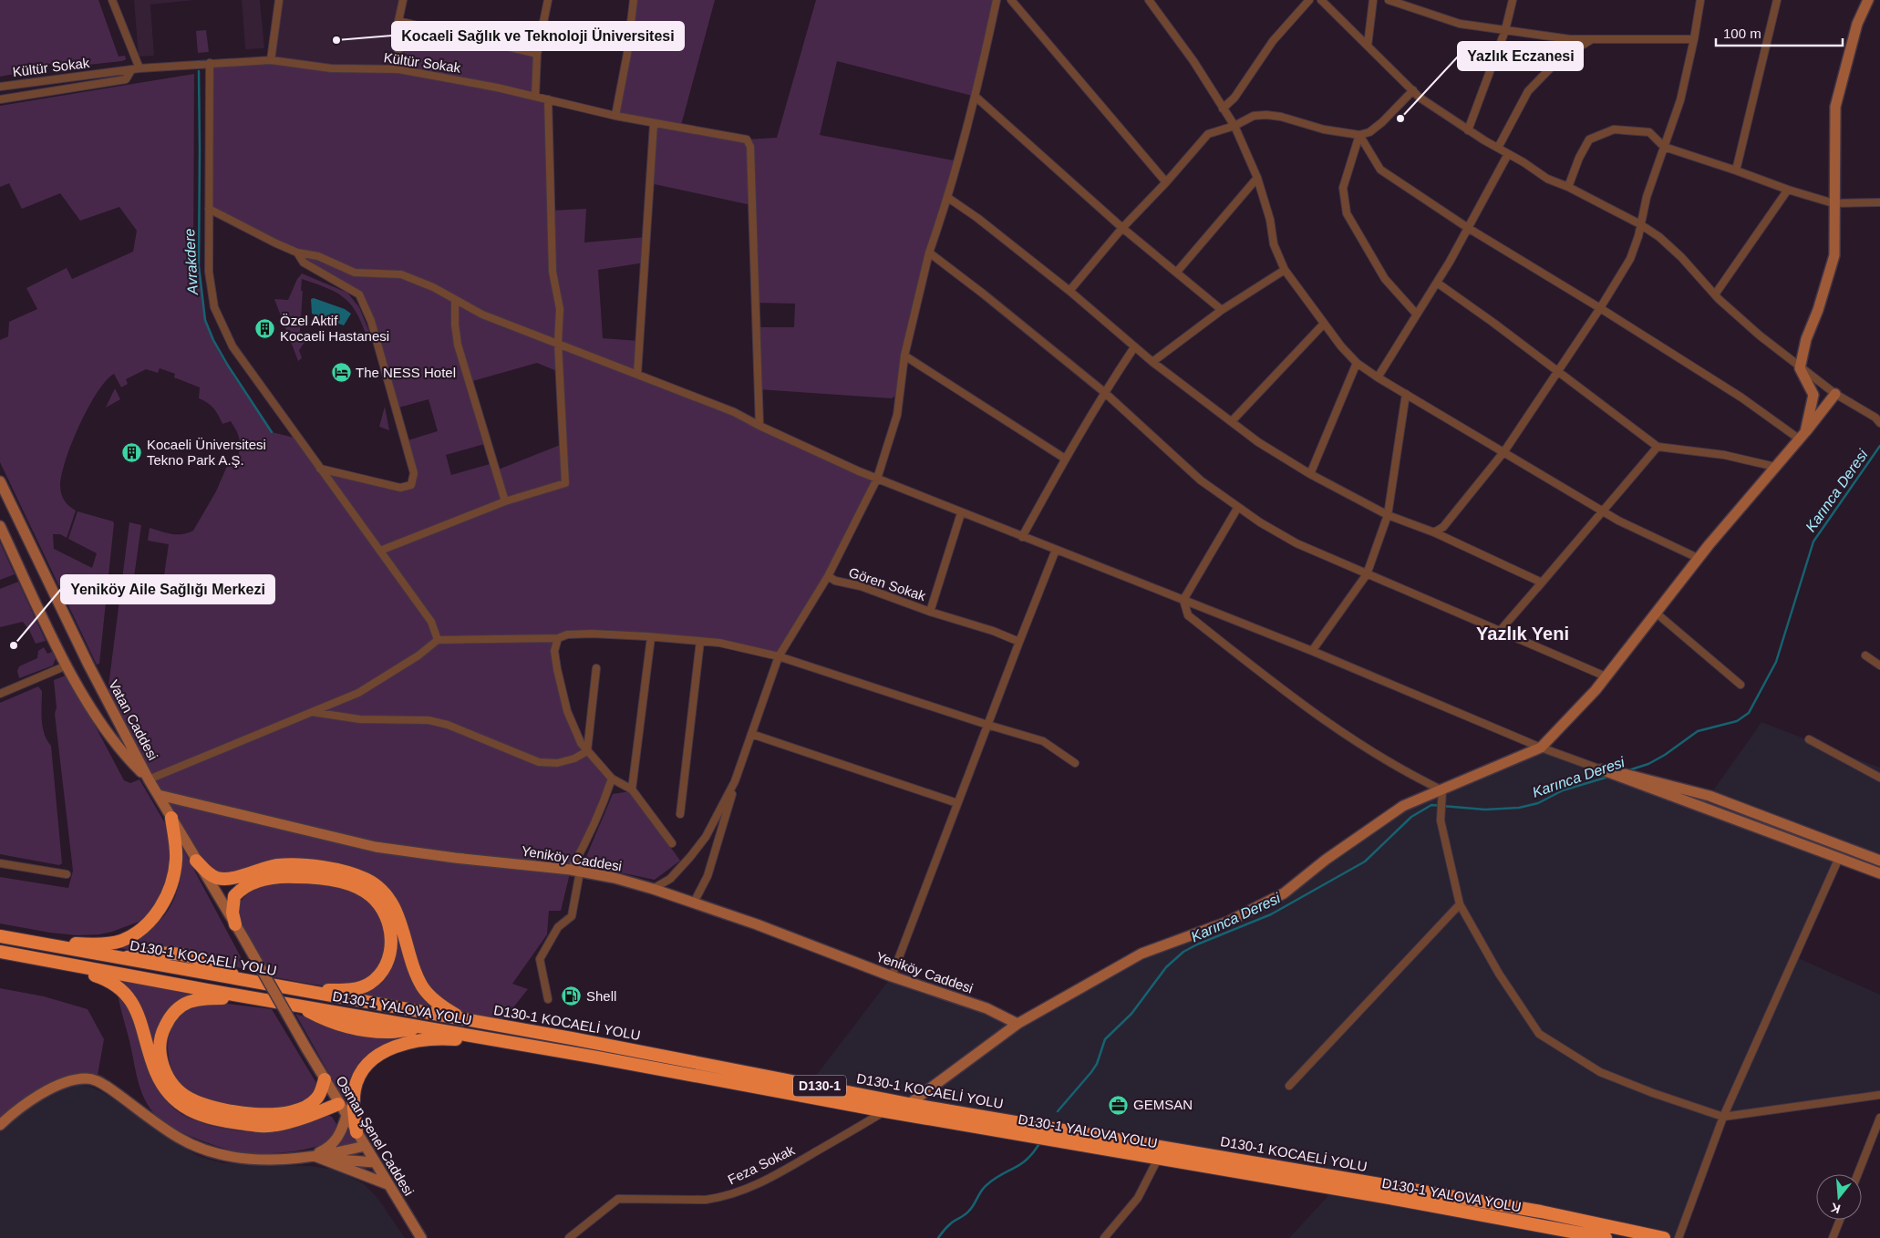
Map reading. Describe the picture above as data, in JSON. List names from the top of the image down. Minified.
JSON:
{"streets":{"highway":["D130-1 KOCAELİ YOLU","D130-1 YALOVA YOLU","D130-1"],"street":["Kültür Sokak","Gören Sokak","Vatan Caddesi","Yeniköy Caddesi","Osman Şenel Caddesi","Feza Sokak"]},"crossings":[["Vatan Caddesi","Osman Şenel Caddesi"],["Yeniköy Caddesi","Osman Şenel Caddesi"],["D130-1 YALOVA YOLU","Feza Sokak"]],"districts":["Yazlık Yeni"],"water":["Avrakdere","Karınca Deresi"],"places":{"other":["Kocaeli Sağlık ve Teknoloji Üniversitesi","Yazlık Eczanesi","Yeniköy Aile Sağlığı Merkezi"],"building":["Özel Aktif Kocaeli Hastanesi","Kocaeli Üniversitesi Tekno Park A.Ş."],"hotel":["The NESS Hotel"],"fuel station":["Shell"],"office":["GEMSAN"]},"scale_bar":"100 m","north":"bottom"}
